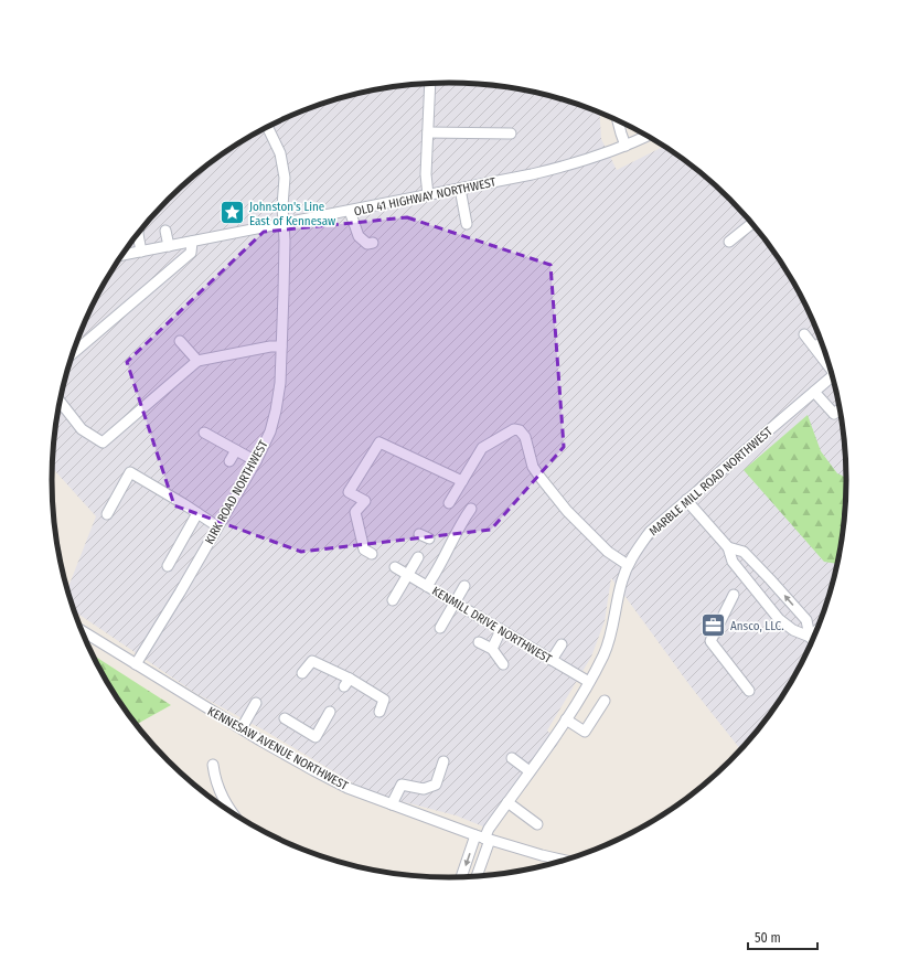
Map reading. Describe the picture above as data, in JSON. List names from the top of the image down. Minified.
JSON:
{"streets":{"street":["OLD 41 HIGHWAY NORTHWEST","MARBLE MILL ROAD NORTHWEST","KIRK ROAD NORTHWEST","KENMILL DRIVE NORTHWEST","KENNESAW AVENUE NORTHWEST"]},"crossings":[["OLD 41 HIGHWAY NORTHWEST","KIRK ROAD NORTHWEST"],["MARBLE MILL ROAD NORTHWEST","KENMILL DRIVE NORTHWEST"],["MARBLE MILL ROAD NORTHWEST","KENNESAW AVENUE NORTHWEST"],["KIRK ROAD NORTHWEST","KENNESAW AVENUE NORTHWEST"]],"places":{"place":["Johnston's Line East of Kennesaw"],"office":["Ansco, LLC."]},"scale_bar":"50 m"}
